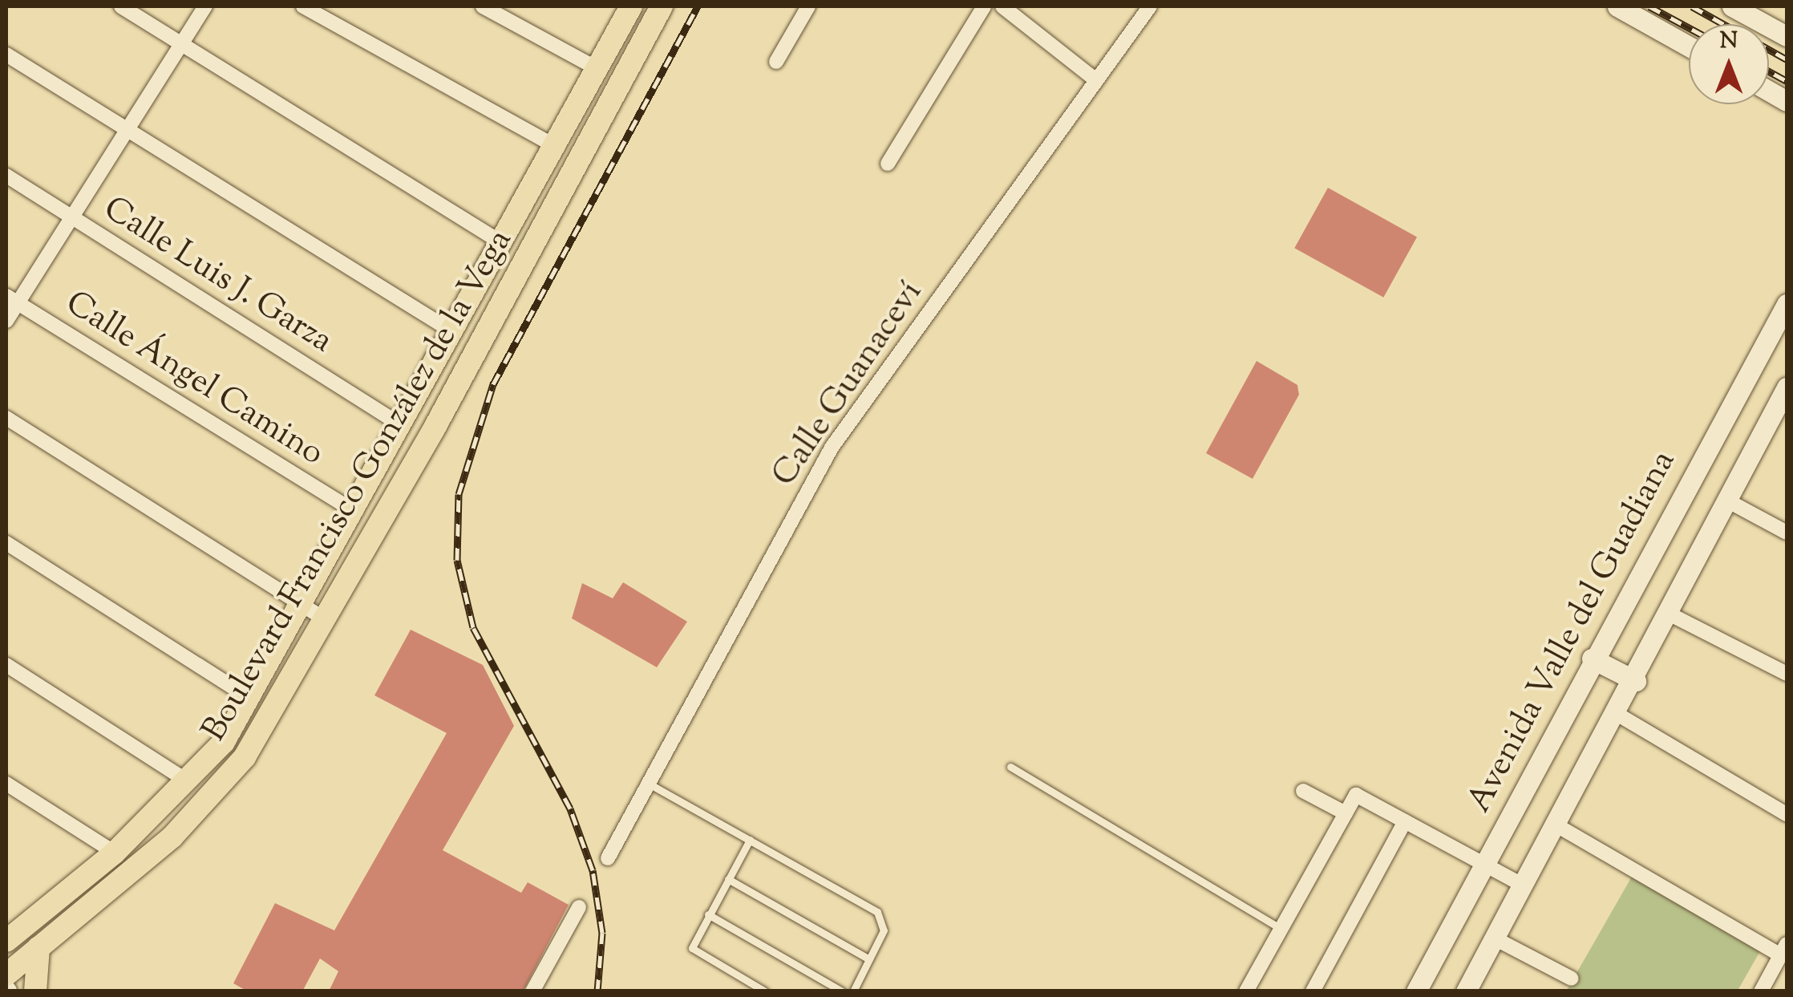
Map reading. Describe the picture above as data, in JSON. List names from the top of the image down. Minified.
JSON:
{"streets":{"main road":["Boulevard Francisco González de la Vega","Avenida Valle del Guadiana"],"street":["Calle Luis J. Garza","Calle Ángel Camino","Calle Guanaceví"]},"crossings":[["Calle Luis J. Garza","Boulevard Francisco González de la Vega"],["Calle Ángel Camino","Boulevard Francisco González de la Vega"]],"north":"top"}
